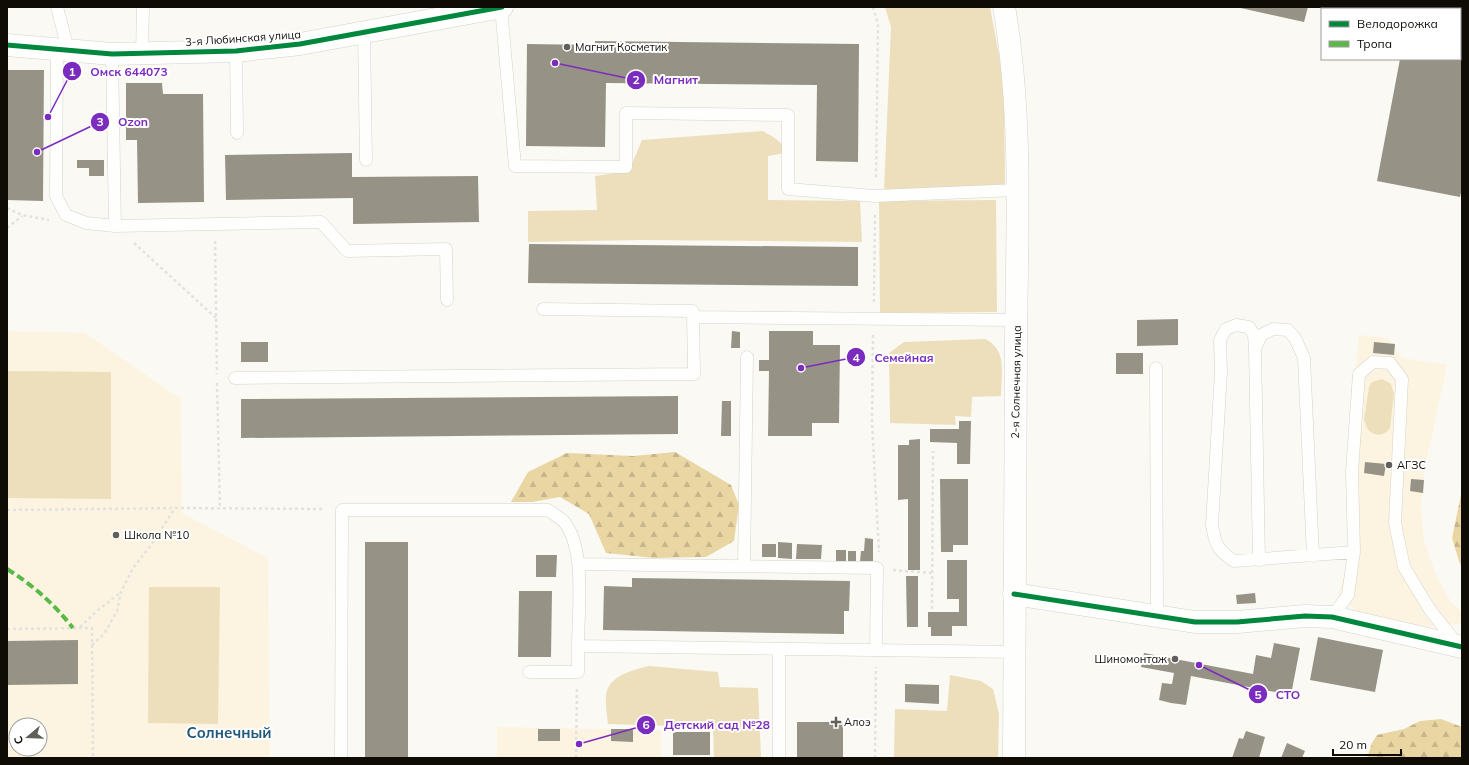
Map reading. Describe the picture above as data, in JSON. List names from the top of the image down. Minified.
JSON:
{"streets":{"street":["3-я Любинская улица","2-я Солнечная улица"]},"districts":["Солнечный"],"places":{"other":["Магнит Косметик","Магнит","Омск 644073","Ozon","Семейная","АГЗС","Школа №10","Шиномонтаж","СТО","Детский сад №28"],"health":["Алоэ"]},"legend":["Велодорожка","Тропа"],"scale_bar":"20 m","north":"left"}
